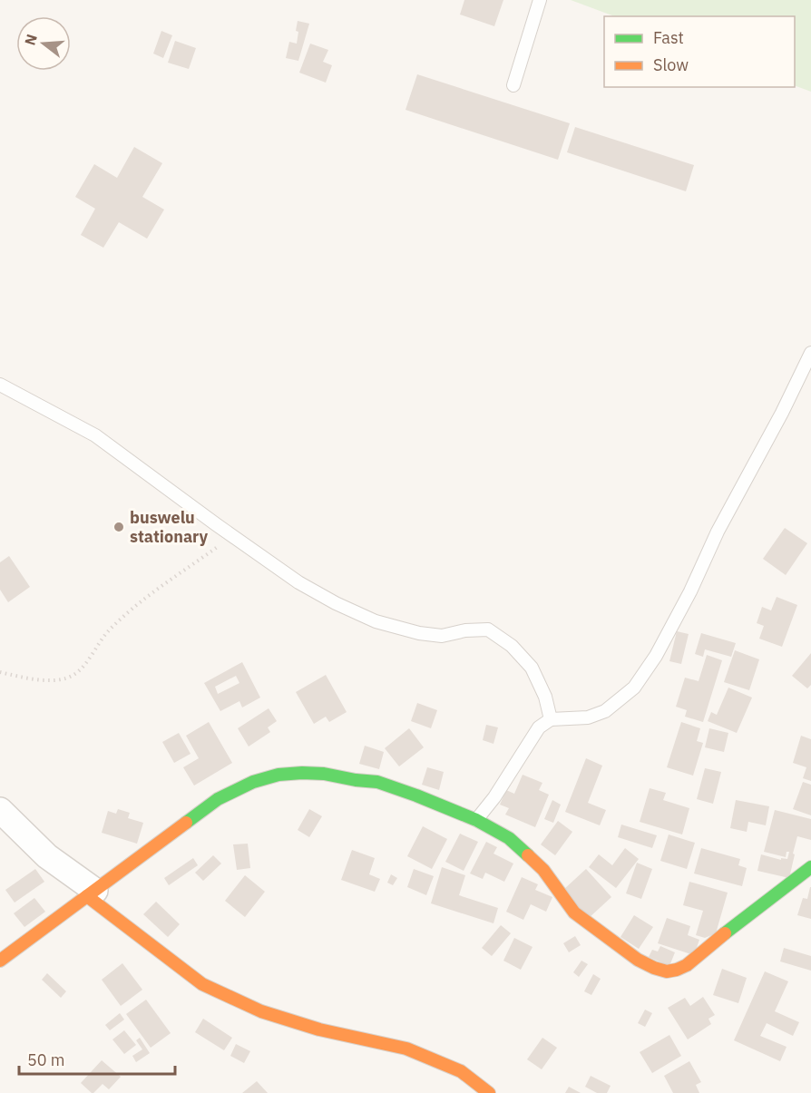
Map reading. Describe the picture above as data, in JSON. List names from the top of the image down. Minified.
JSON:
{"places":["buswelu stationary"],"legend":["Fast","Slow"],"scale_bar":"50 m","north":"left"}
